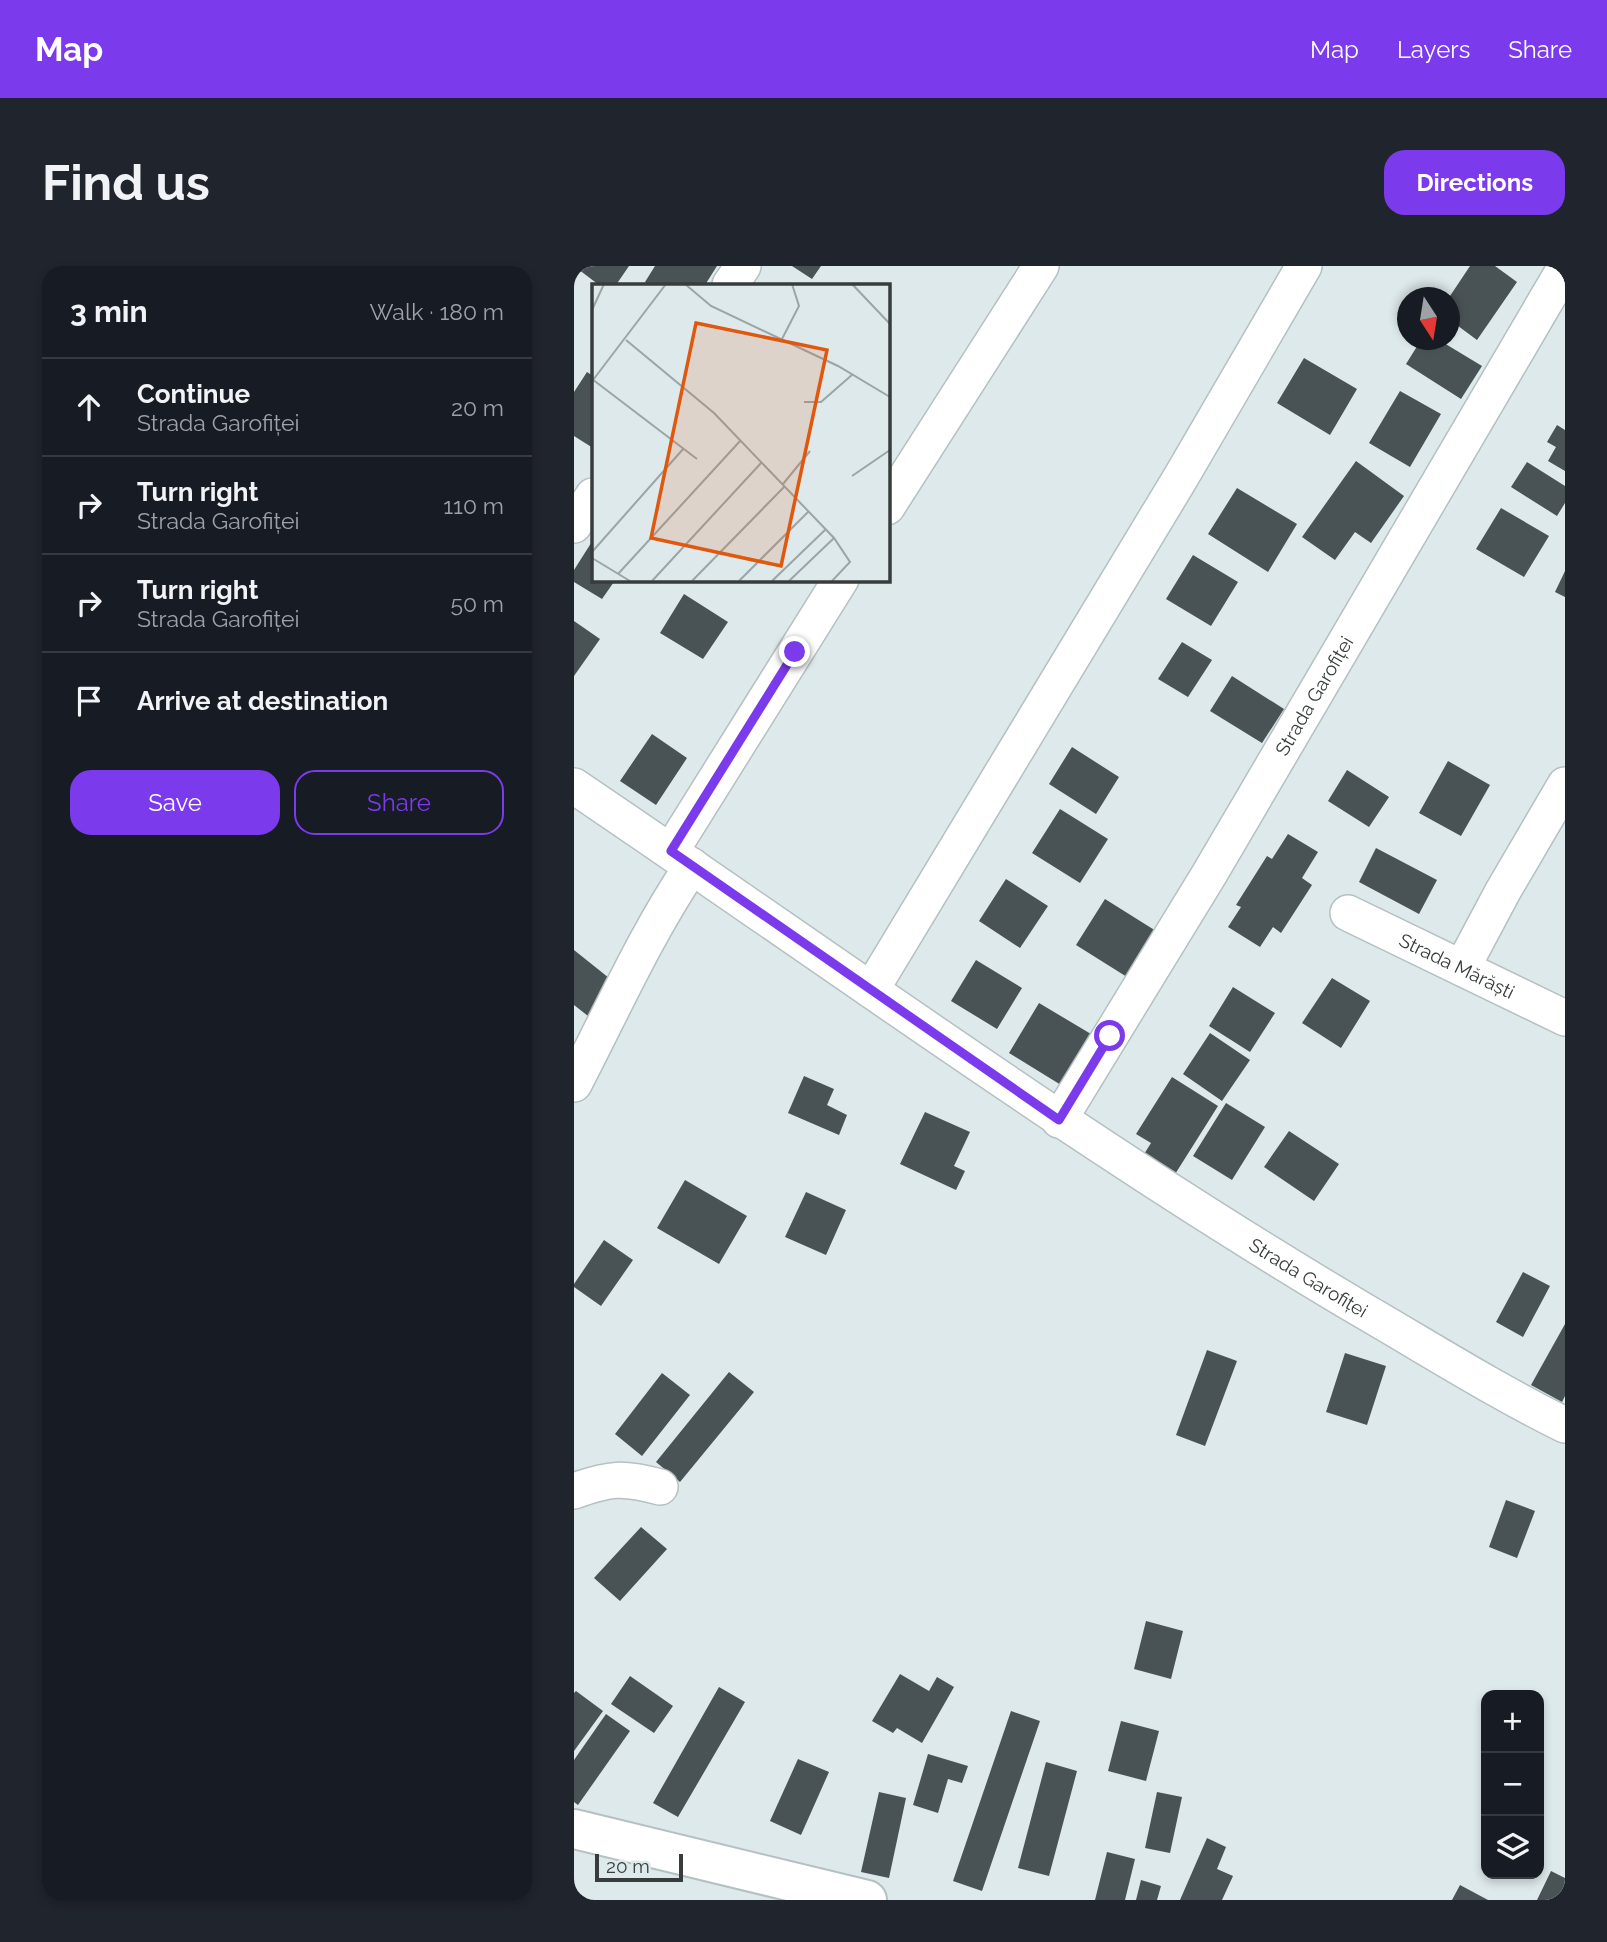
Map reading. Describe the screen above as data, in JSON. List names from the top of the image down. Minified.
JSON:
{"streets":{"street":["Strada Garofiței","Strada Mărăști"]},"scale_bar":"20 m","north":"bottom","page":{"header":"Map","nav":["Map","Layers","Share"],"buttons":["Directions",["Save","Share"]],"title":"Find us","heading":["3 min","Walk · 180 m"],"list":[["Continue","Strada Garofiței","20 m"],["Turn right","Strada Garofiței","110 m"],["Turn right","Strada Garofiței","50 m"],"Arrive at destination"],"map_buttons":["+","−"],"scale":"20 m"}}
